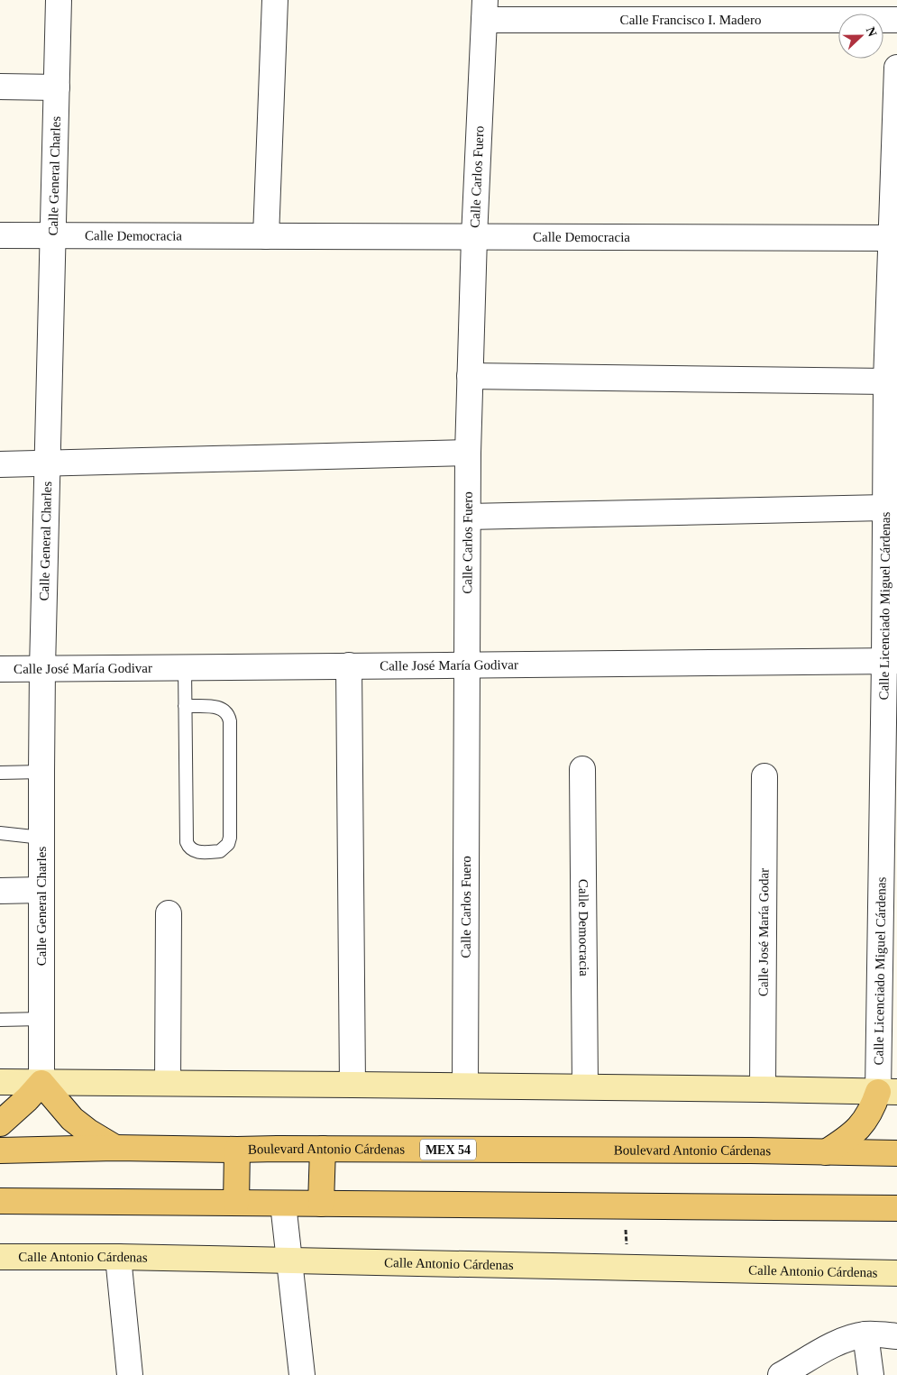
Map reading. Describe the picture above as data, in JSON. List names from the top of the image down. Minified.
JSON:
{"streets":{"main road":["Boulevard Antonio Cárdenas","MEX 54"],"street":["Calle Francisco I. Madero","Calle General Charles","Calle Carlos Fuero","Calle Democracia","Calle Licenciado Miguel Cárdenas","Calle José María Godivar","Calle José María Godar","Calle Antonio Cárdenas"]},"crossings":[["Calle Francisco I. Madero","Calle Carlos Fuero"],["Calle General Charles","Calle Democracia"],["Calle General Charles","Calle José María Godivar"],["Calle Carlos Fuero","Calle Democracia"],["Calle Carlos Fuero","Calle José María Godivar"],["Calle Democracia","Calle Licenciado Miguel Cárdenas"],["Calle Licenciado Miguel Cárdenas","Calle José María Godivar"]],"north":"right"}
